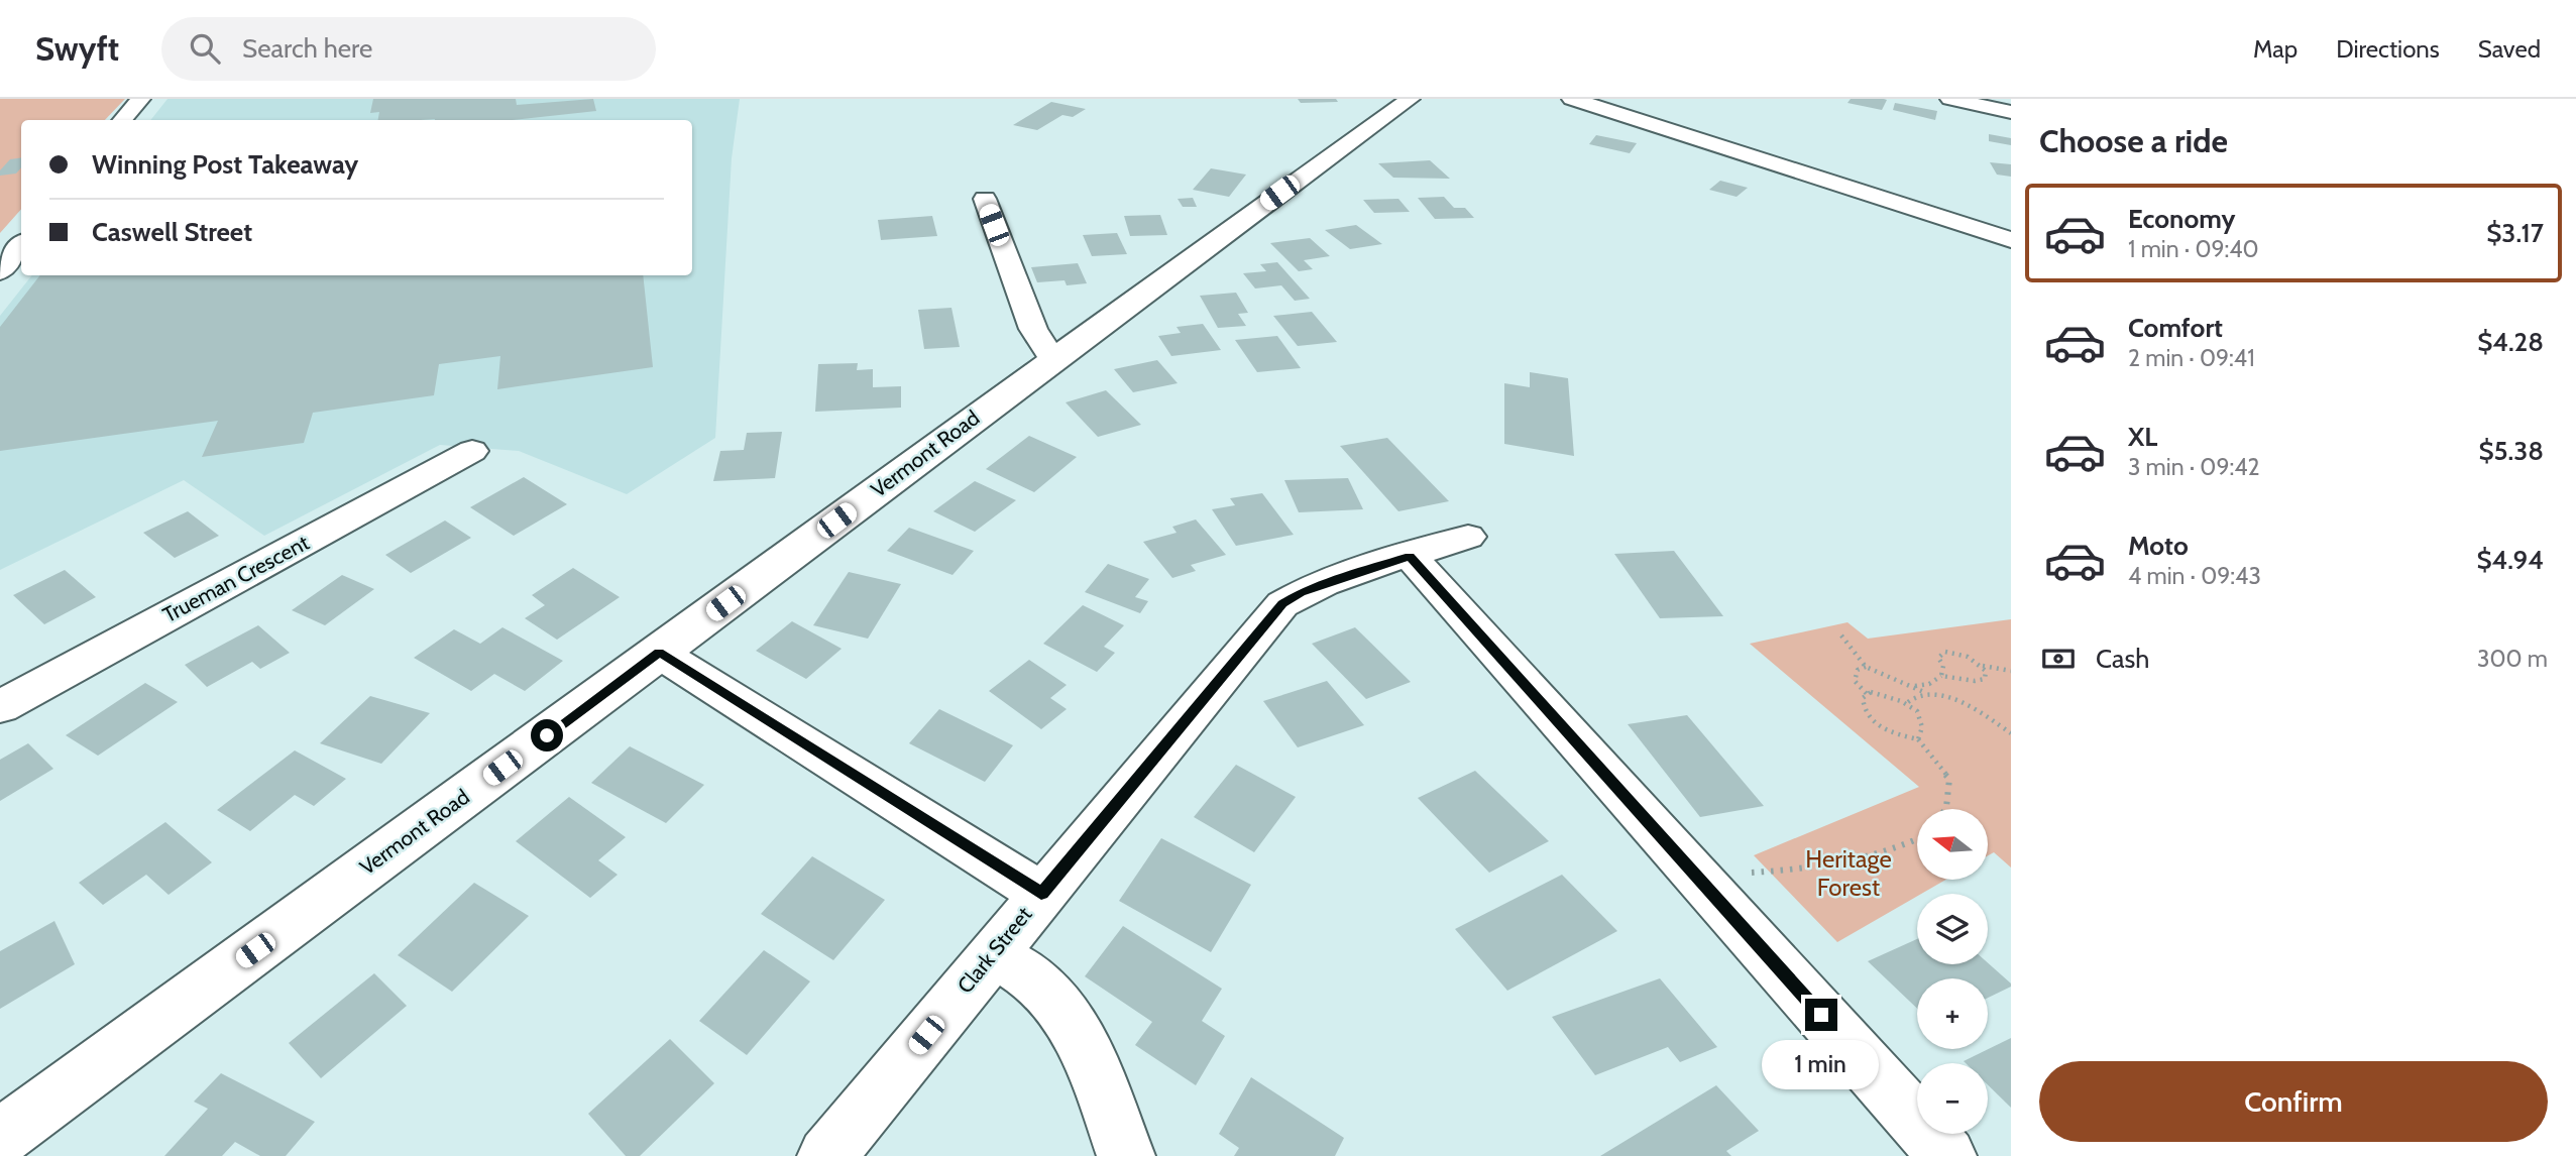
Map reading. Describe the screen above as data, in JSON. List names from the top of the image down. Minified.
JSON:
{"streets":{"street":["Vermont Road","Trueman Crescent","Clark Street"]},"parks":["Heritage Forest"],"north":"left","page":{"header":"Swyft","search":"Search here","nav":["Map","Directions","Saved"],"heading":"Choose a ride","banner":["Winning Post Takeaway","Caswell Street"],"list":[{"name":"Economy","note":"1 min · 09:40","value":"$3.17"},{"name":"Comfort","note":"2 min · 09:41","value":"$4.28"},{"name":"XL","note":"3 min · 09:42","value":"$5.38"},{"name":"Moto","note":"4 min · 09:43","value":"$4.94"}],"pay":["Cash","300 m"],"map_buttons":["+","−"],"bubble":"1 min","buttons":"Confirm"}}
